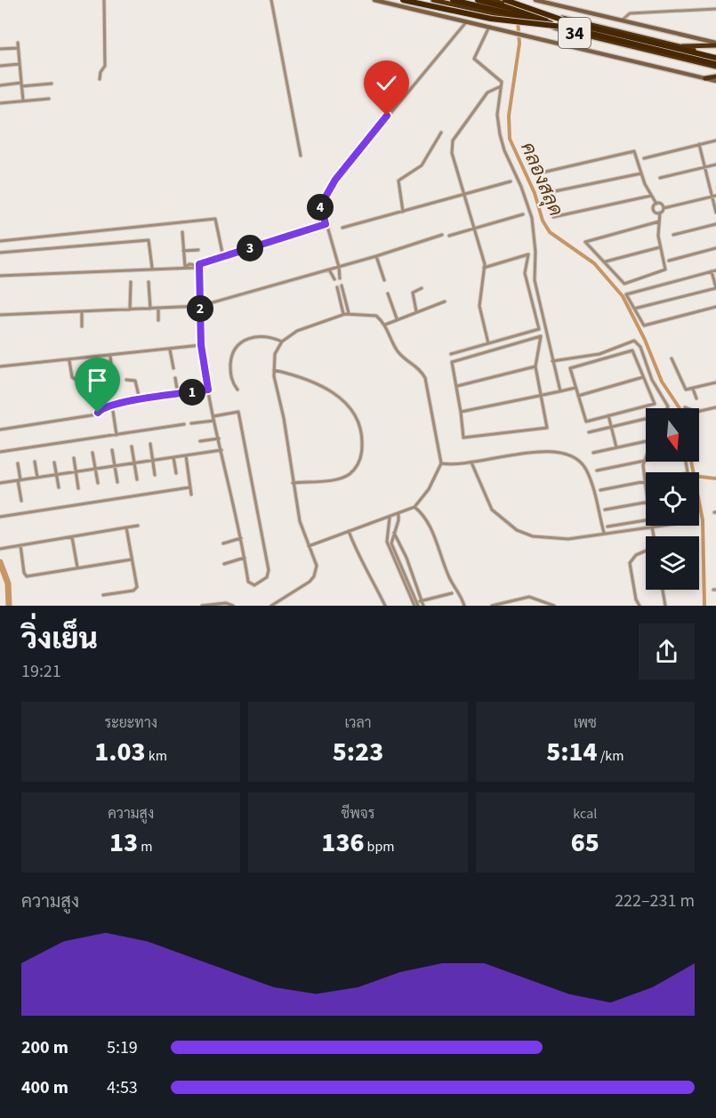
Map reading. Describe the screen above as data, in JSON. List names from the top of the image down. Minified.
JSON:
{"streets":{"highway":["34"]},"water":["คลองสลุด"],"north":"bottom","page":{"pins":["4","3","2","1"],"heading":["วิ่งเย็น","19:21"],"stats":[["ระยะทาง","1.03 km"],["เวลา","5:23"],["เพซ","5:14 /km"],["ความสูง","13 m"],["ชีพจร","136 bpm"],["kcal","65"]],"chart":["ความสูง","222–231 m"],"list":[{"name":"200 m","note":"5:19"},{"name":"400 m","note":"4:53"}]}}
